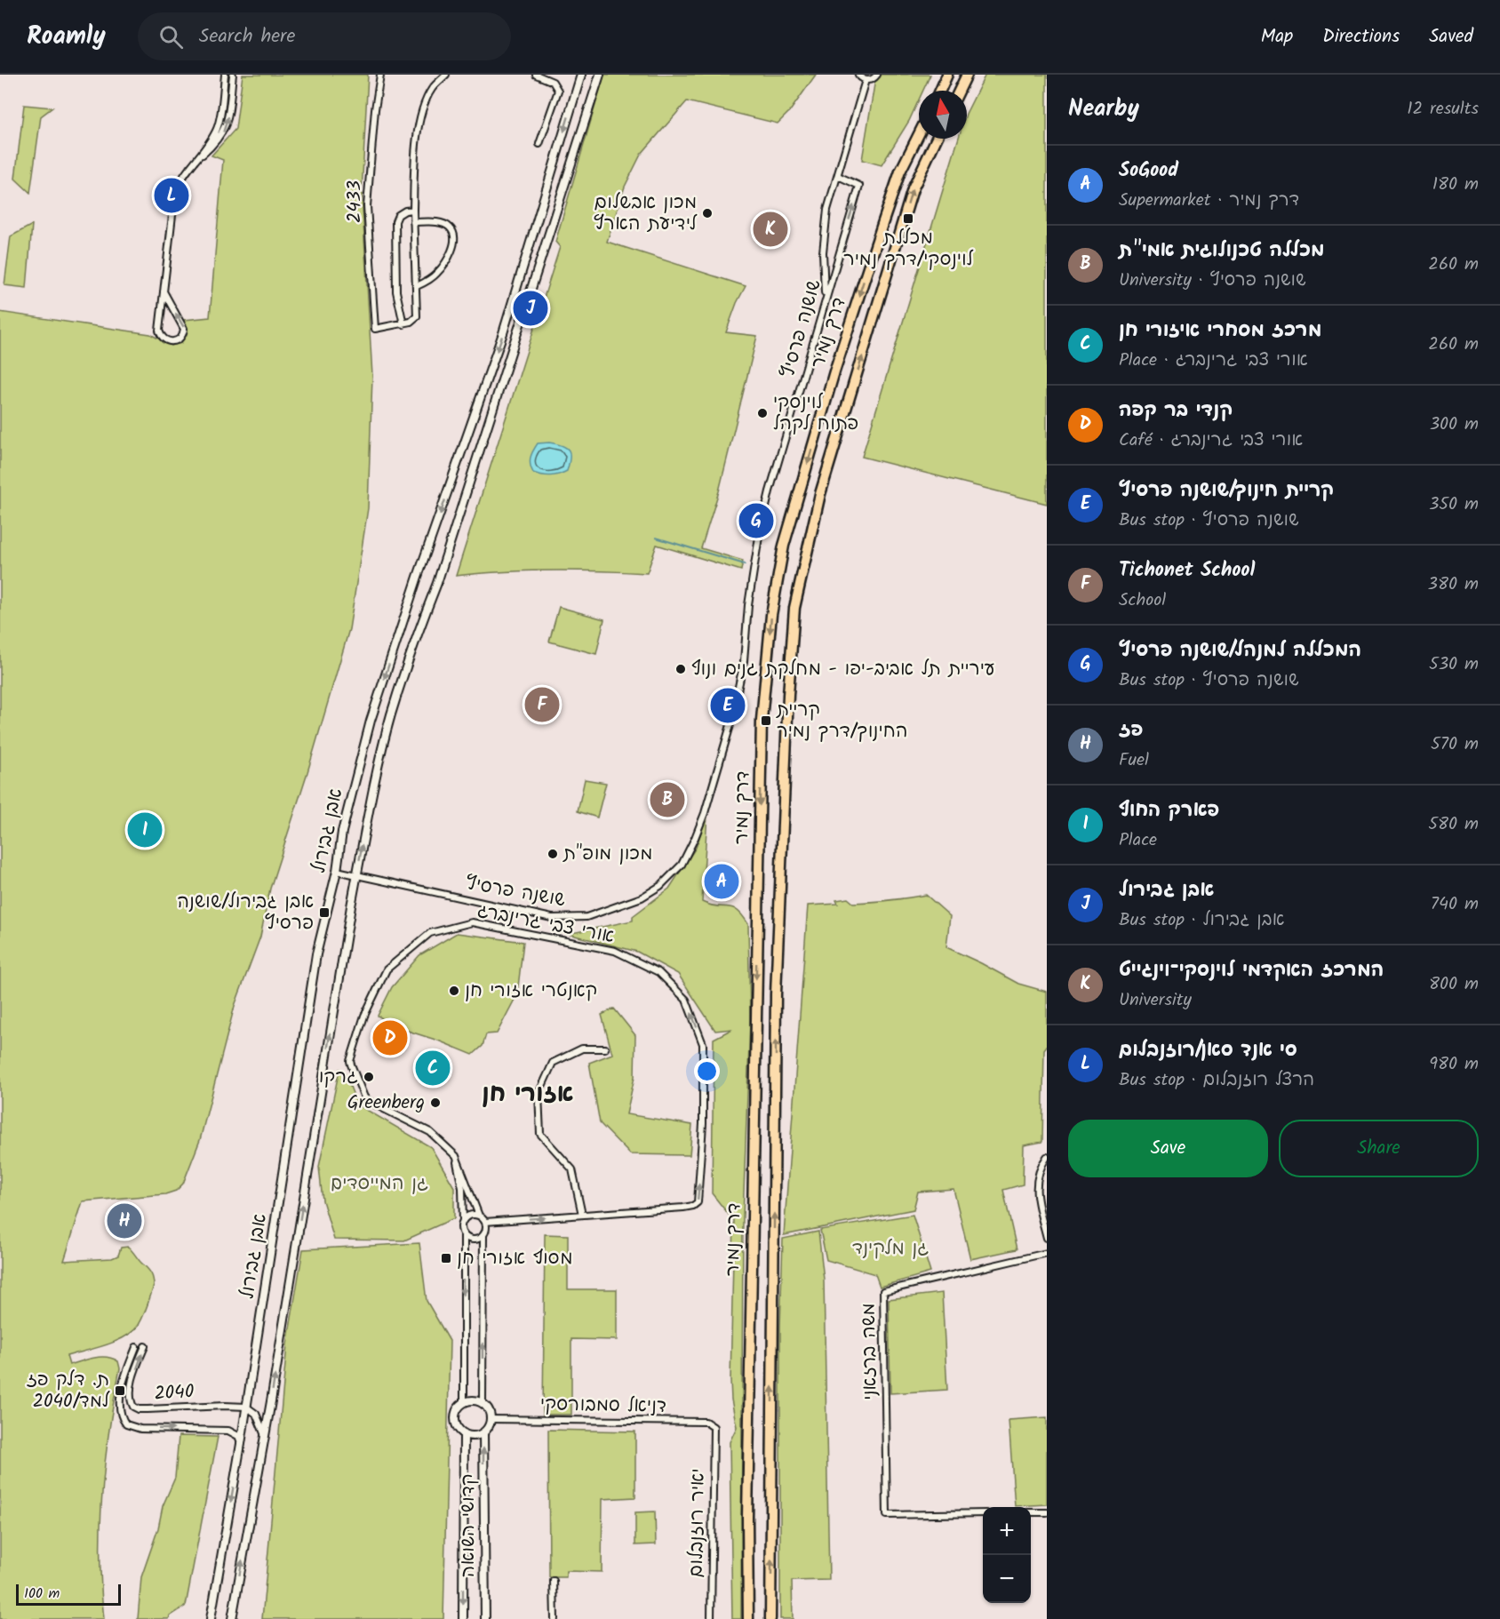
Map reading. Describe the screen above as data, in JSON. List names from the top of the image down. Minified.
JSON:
{"streets":{"highway":["דרך נמיר"],"street":["2433","שושנה פרסיץ","אבן גבירול","אורי צבי גרינברג","משה ברזאני","2040","דניאל סמבורסקי","יאיר רוזנבלום","קדושי השואה"]},"crossings":[["שושנה פרסיץ","אבן גבירול"],["אבן גבירול","2040"],["דניאל סמבורסקי","יאיר רוזנבלום"],["דניאל סמבורסקי","קדושי השואה"]],"districts":["אזורי חן"],"parks":["גן המייסדים","גן מלקינד"],"places":{"other":["מכון אבשלום לידיעת הארץ","לוינסקי פתוח לקהל","עיריית תל אביב-יפו - מחלקת גנים ונוף","מכון מופ\"ת","קאנטרי אזורי חן","גרקו","Greenberg"],"transit":["מכללת לוינסקי/דרך נמיר","קריית החינוך/דרך נמיר","אבן גבירול/שושנה פרסיץ","מסוף אזורי חן","ת. דלק פז למד/2040"]},"scale_bar":"100 m","north":"top","page":{"header":"Roamly","search":"Search here","nav":["Map","Directions","Saved"],"heading":["Nearby","12 results"],"list":[{"mark":"A","name":"SoGood","note":"Supermarket · דרך נמיר","value":"180 m"},{"mark":"B","name":"מכללה טכנולוגית אמי\"ת","note":"University · שושנה פרסיץ","value":"260 m"},{"mark":"C","name":"מרכז מסחרי איזורי חן","note":"Place · אורי צבי גרינברג","value":"260 m"},{"mark":"D","name":"קנדי בר קפה","note":"Café · אורי צבי גרינברג","value":"300 m"},{"mark":"E","name":"קריית חינוך/שושנה פרסיץ","note":"Bus stop · שושנה פרסיץ","value":"350 m"},{"mark":"F","name":"Tichonet School","note":"School","value":"380 m"},{"mark":"G","name":"המכללה למנהל/שושנה פרסיץ","note":"Bus stop · שושנה פרסיץ","value":"530 m"},{"mark":"H","name":"פז","note":"Fuel","value":"570 m"},{"mark":"I","name":"פארק החוף","note":"Place","value":"580 m"},{"mark":"J","name":"אבן גבירול","note":"Bus stop · אבן גבירול","value":"740 m"},{"mark":"K","name":"המרכז האקדמי לוינסקי־וינגייט","note":"University","value":"800 m"},{"mark":"L","name":"סי אנד סאן/רוזנבלום","note":"Bus stop · הרצל רוזנבלום","value":"980 m"}],"pins":["L","K","J","G","F","E","B","I","A","D","C","H"],"buttons":["Save","Share"],"map_buttons":["+","−"],"scale":"100 m"}}
